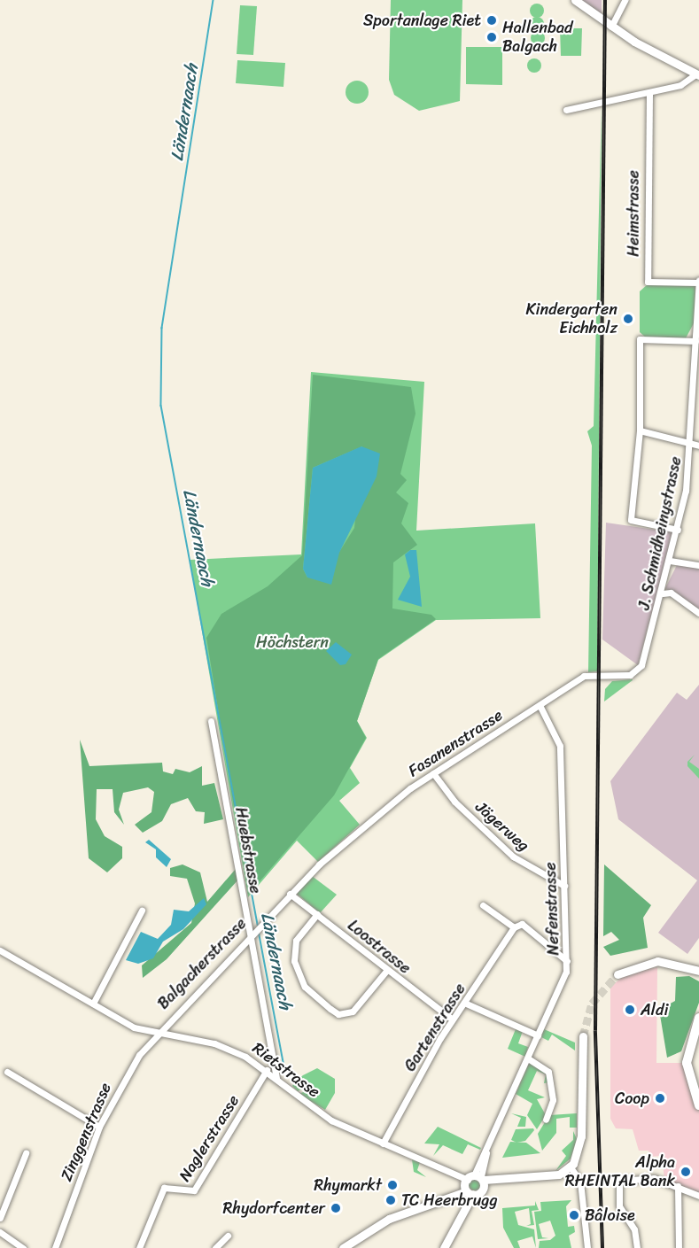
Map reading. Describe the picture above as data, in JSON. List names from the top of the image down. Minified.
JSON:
{"streets":{"street":["Heimstrasse","J. Schmidheinystrasse","Fasanenstrasse","Jägerweg","Huebstrasse","Nefenstrasse","Loostrasse","Balgacherstrasse","Gartenstrasse","Rietstrasse","Zinggenstrasse","Naglerstrasse"]},"crossings":[["Heimstrasse","J. Schmidheinystrasse"],["J. Schmidheinystrasse","Fasanenstrasse"],["J. Schmidheinystrasse","Nefenstrasse"],["Fasanenstrasse","Jägerweg"],["Fasanenstrasse","Nefenstrasse"],["Fasanenstrasse","Balgacherstrasse"],["Jägerweg","Nefenstrasse"],["Huebstrasse","Balgacherstrasse"],["Huebstrasse","Rietstrasse"],["Nefenstrasse","Rietstrasse"],["Loostrasse","Balgacherstrasse"],["Loostrasse","Gartenstrasse"],["Balgacherstrasse","Rietstrasse"],["Balgacherstrasse","Zinggenstrasse"],["Gartenstrasse","Rietstrasse"],["Rietstrasse","Zinggenstrasse"],["Rietstrasse","Naglerstrasse"]],"water":["Ländernaach"],"parks":["Höchstern"],"places":["Sportanlage Riet","Hallenbad Balgach","Kindergarten Eichholz","Aldi","Coop","Alpha RHEINTAL Bank","Rhymarkt","TC Heerbrugg","Rhydorfcenter","Bâloise"]}
